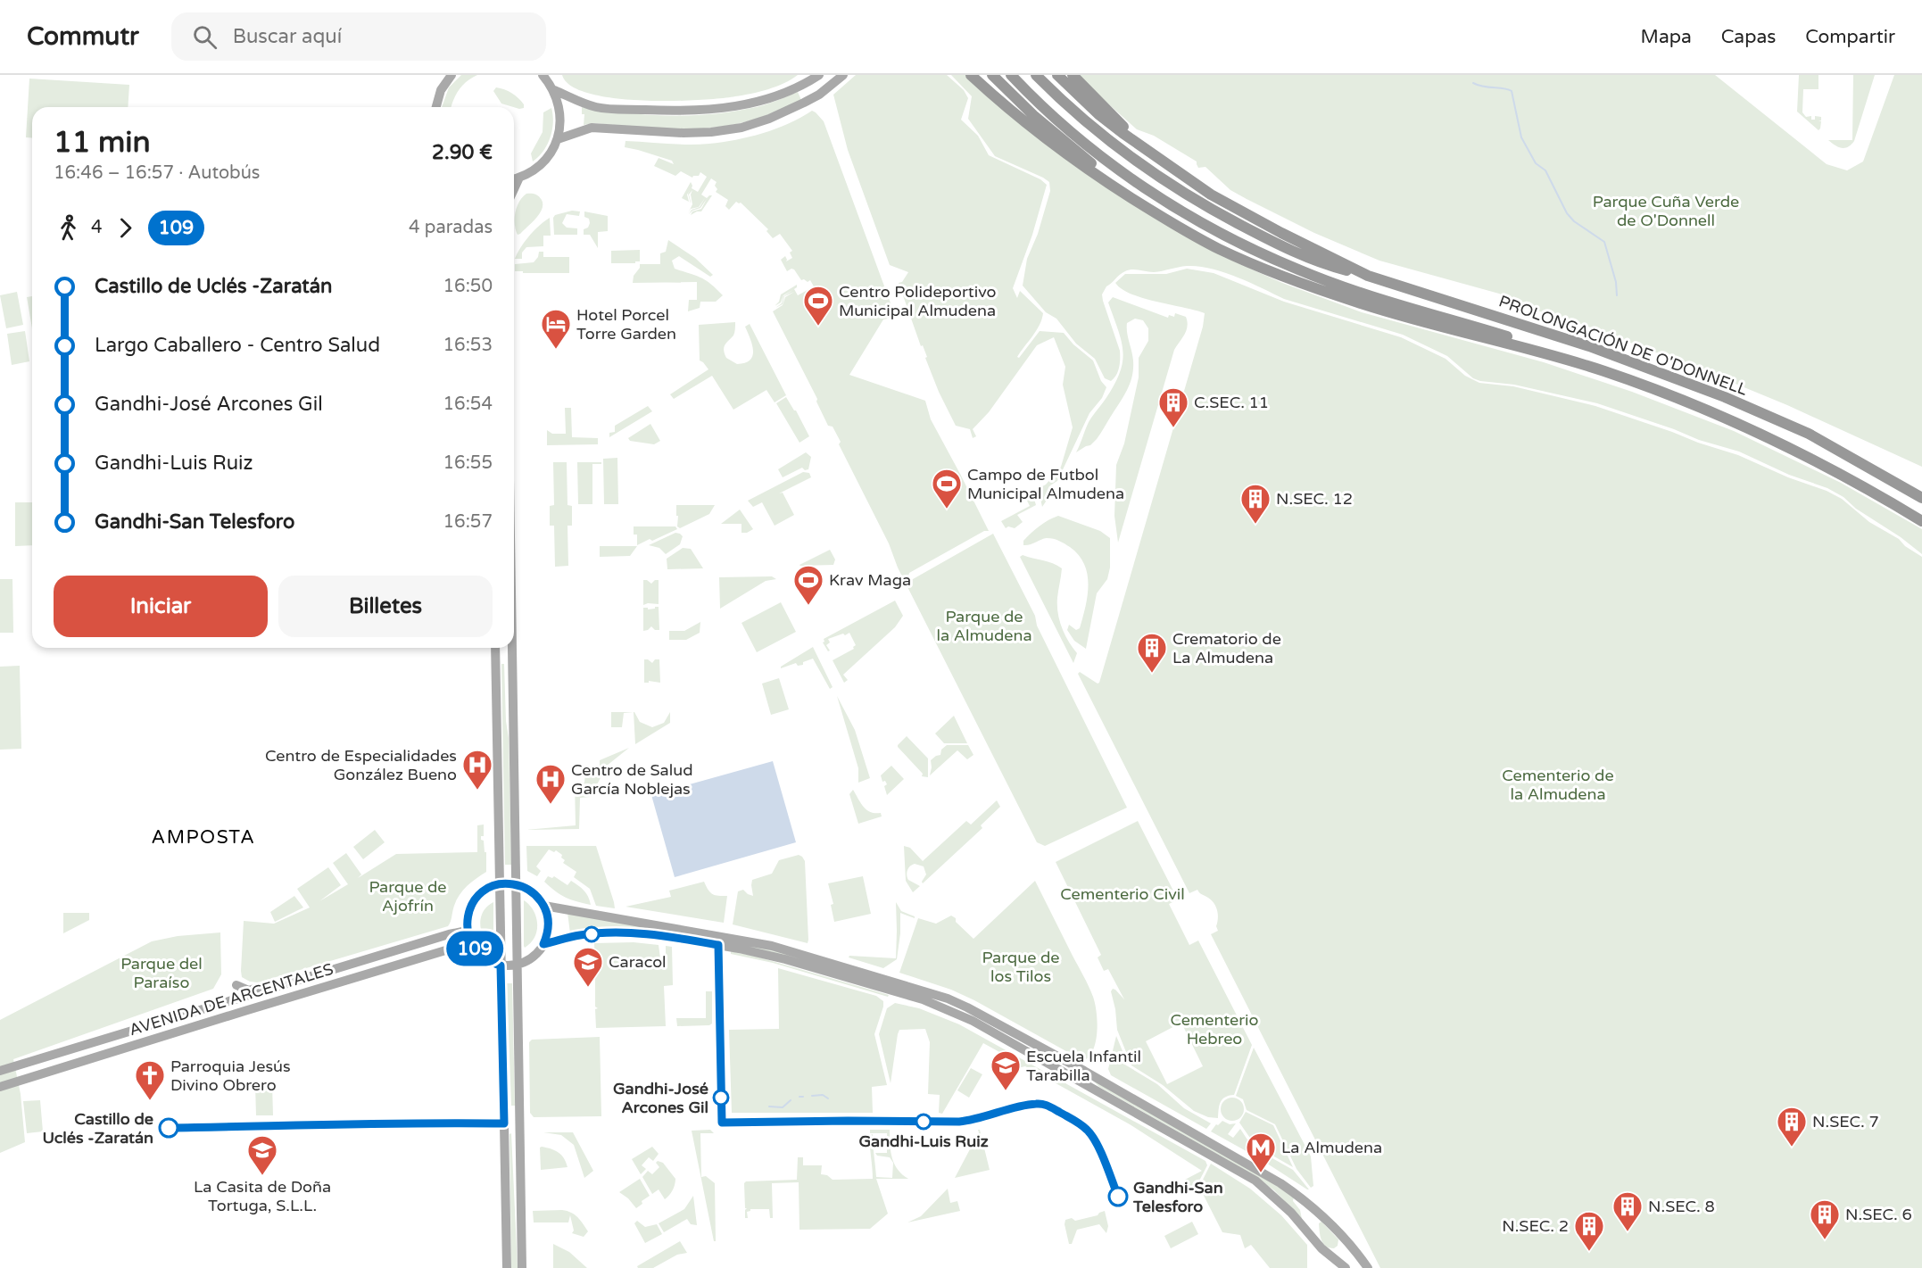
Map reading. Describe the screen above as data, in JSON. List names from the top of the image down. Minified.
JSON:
{"streets":{"highway":["PROLONGACIÓN DE O'DONNELL"],"main road":["AVENIDA DE ARCENTALES"]},"districts":["AMPOSTA"],"parks":["Parque Cuña Verde de O'Donnell","Parque de la Almudena","Cementerio de la Almudena","Parque de Ajofrín","Cementerio Civil","Parque de los Tilos","Parque del Paraíso","Cementerio Hebreo"],"places":{"sports":["Centro Polideportivo Municipal Almudena","Campo de Futbol Municipal Almudena","Krav Maga"],"hotel":["Hotel Porcel Torre Garden"],"building":["C.SEC. 11","N.SEC. 12","Crematorio de La Almudena","N.SEC. 7","N.SEC. 8","N.SEC. 6","N.SEC. 2"],"hospital":["Centro de Especialidades González Bueno","Centro de Salud García Noblejas"],"school or university":["Caracol","Escuela Infantil Tarabilla","La Casita de Doña Tortuga, S.L.L."],"other":["Gandhi-José Arcones Gil","Gandhi-Luis Ruiz","Castillo de Uclés -Zaratán","Gandhi-San Telesforo"],"church":["Parroquia Jesús Divino Obrero"],"metro station":["La Almudena"]},"lines":["bus line 109"],"page":{"header":"Commutr","search":"Buscar aquí","nav":["Mapa","Capas","Compartir"],"on_map":"109","heading":["11 min","16:46 – 16:57 · Autobús","2.90 €"],"legs":["4","109","4 paradas"],"list":[{"name":"Castillo de Uclés -Zaratán","value":"16:50"},{"name":"Largo Caballero - Centro Salud","value":"16:53"},{"name":"Gandhi-José Arcones Gil","value":"16:54"},{"name":"Gandhi-Luis Ruiz","value":"16:55"},{"name":"Gandhi-San Telesforo","value":"16:57"}],"buttons":["Iniciar","Billetes"]}}
